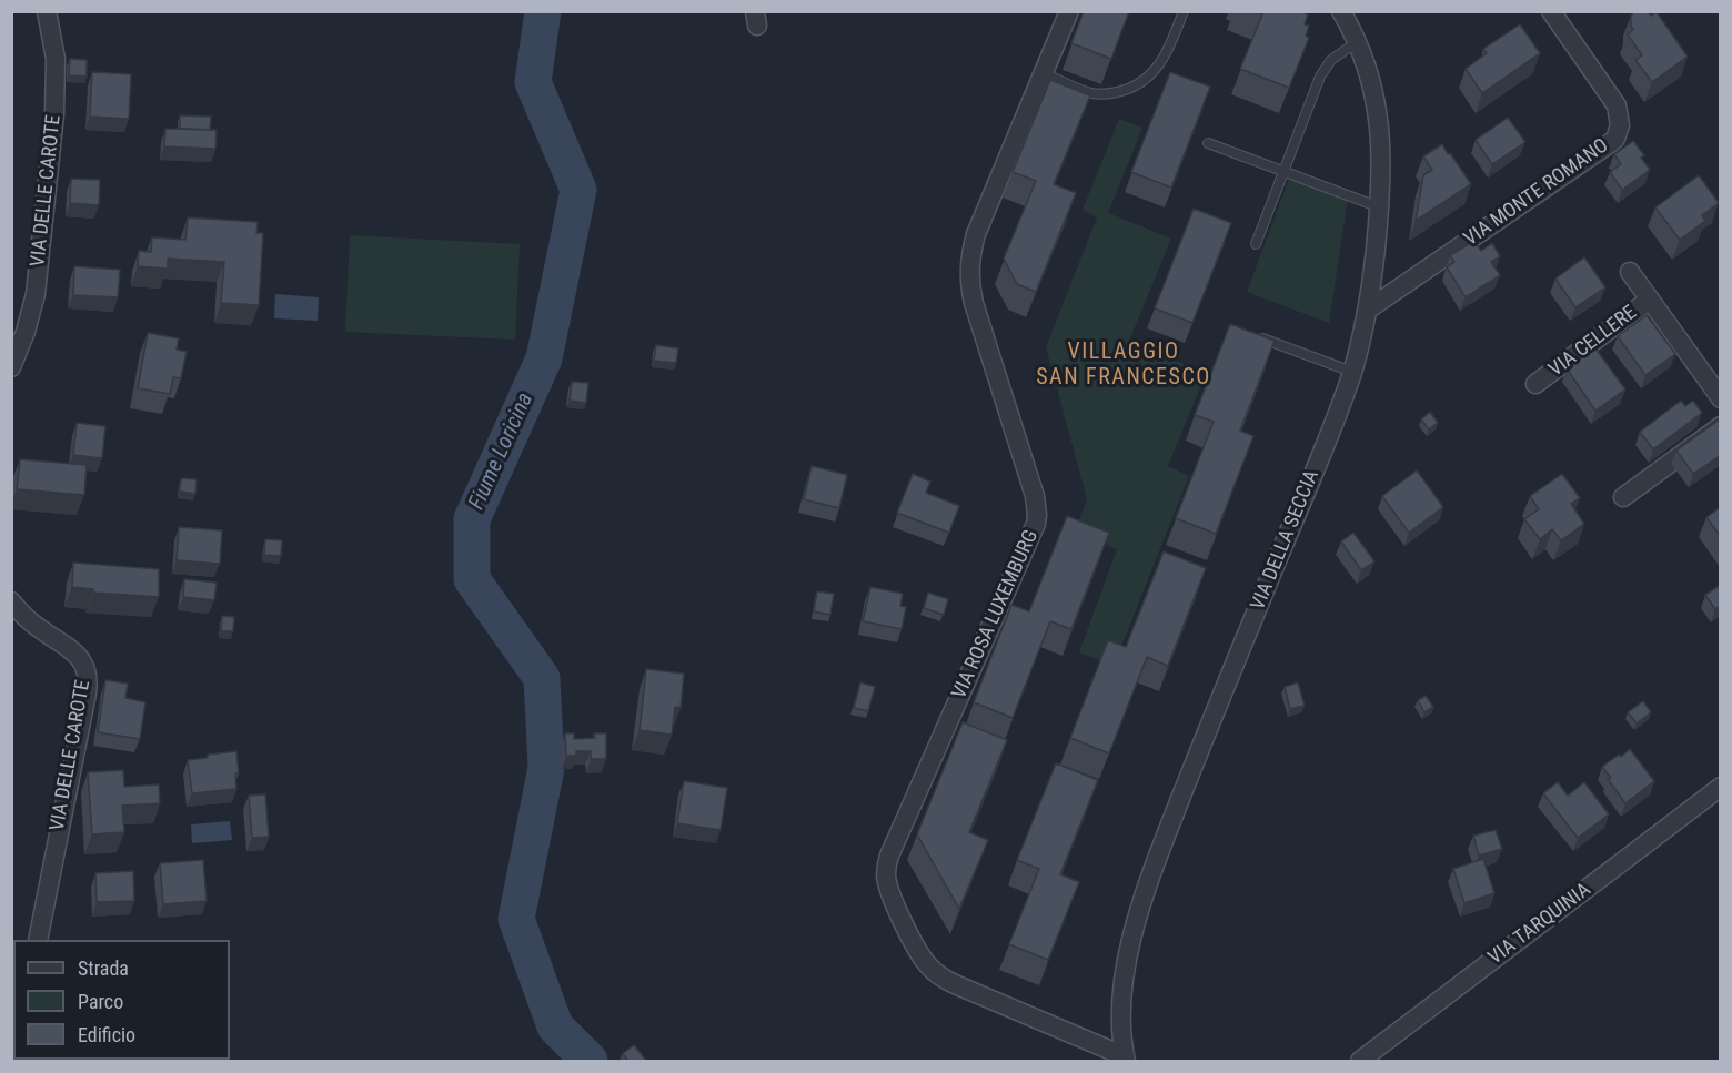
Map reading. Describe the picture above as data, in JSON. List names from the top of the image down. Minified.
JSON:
{"streets":{"street":["VIA DELLE CAROTE","VIA MONTE ROMANO","VIA CELLERE","VIA DELLA SECCIA","VIA ROSA LUXEMBURG","VIA TARQUINIA"]},"crossings":[["VIA MONTE ROMANO","VIA DELLA SECCIA"],["VIA DELLA SECCIA","VIA ROSA LUXEMBURG"]],"districts":["VILLAGGIO SAN FRANCESCO"],"water":["Fiume Loricina"],"legend":["Strada","Parco","Edificio"]}
